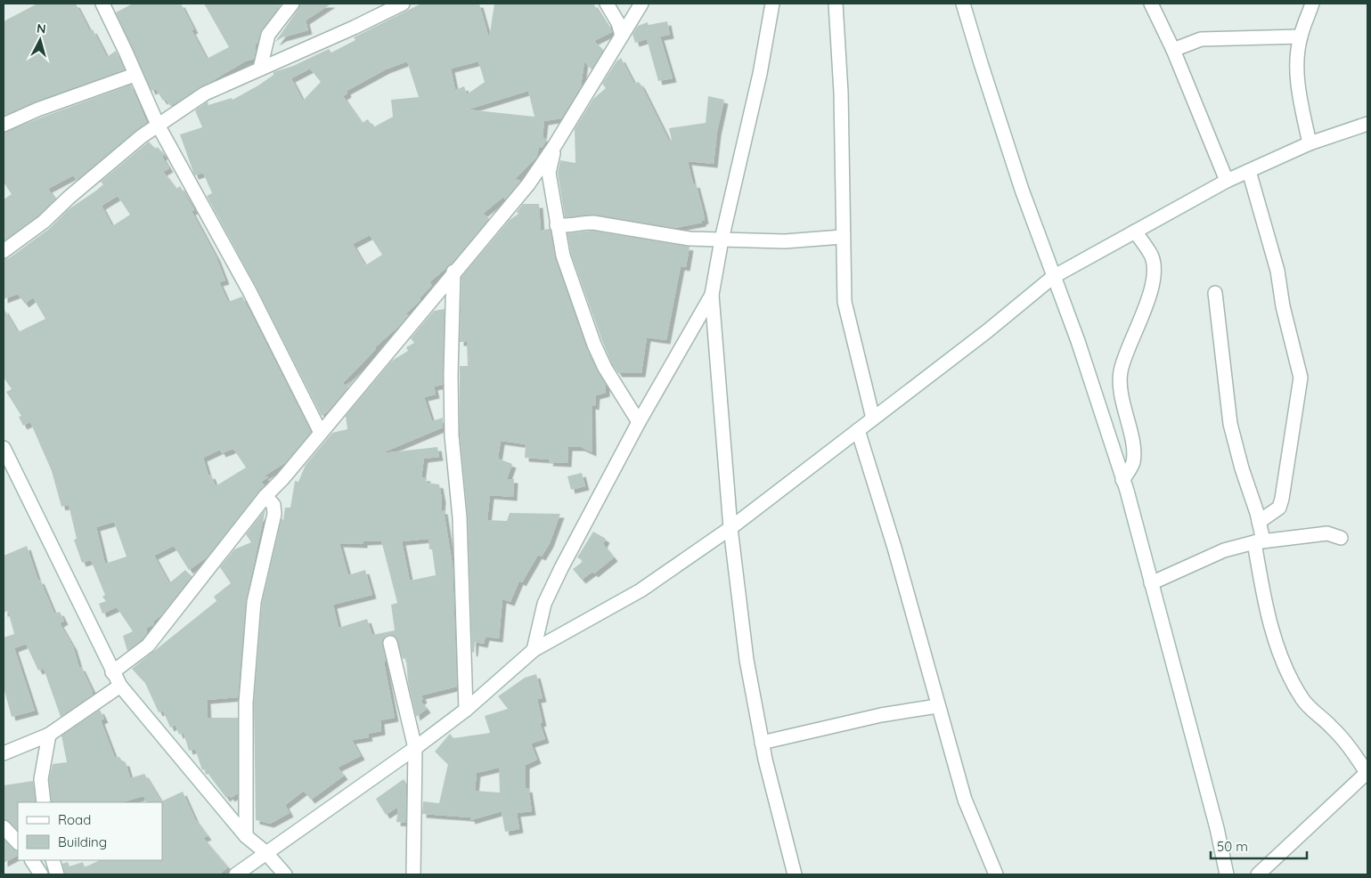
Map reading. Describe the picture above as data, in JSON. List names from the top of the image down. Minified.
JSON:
{"legend":["Road","Building"],"scale_bar":"50 m","north":"top"}
